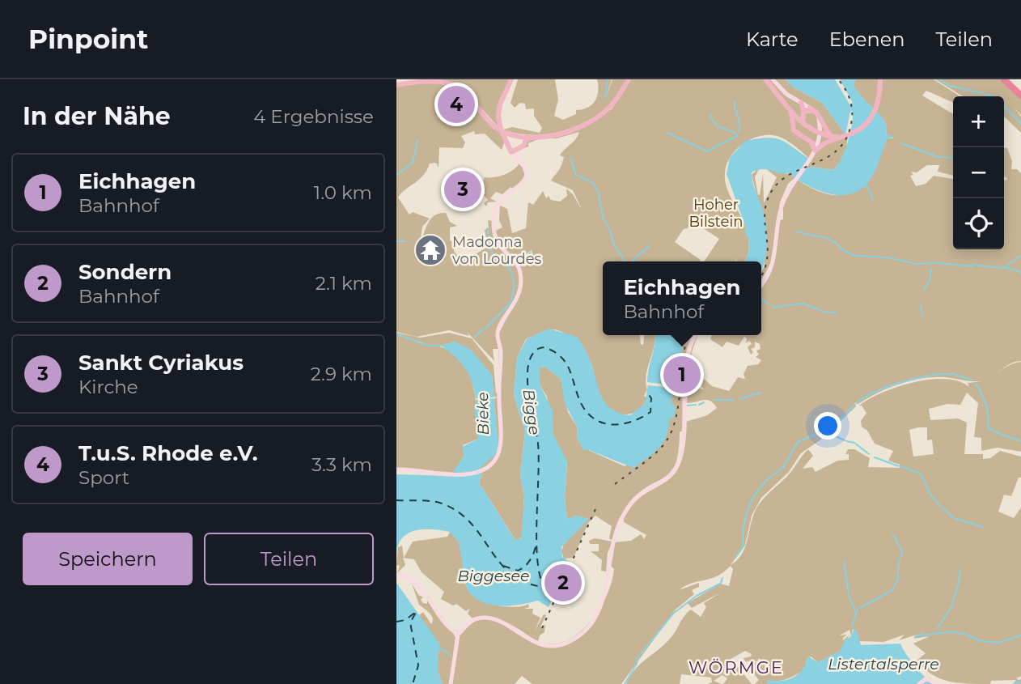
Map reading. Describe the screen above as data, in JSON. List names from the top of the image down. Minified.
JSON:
{"districts":["WÖRMGE"],"water":["Bigge","Bieke","Biggesee","Listertalsperre"],"parks":["Hoher Bilstein"],"places":{"temple":["Madonna von Lourdes"]},"page":{"header":"Pinpoint","nav":["Karte","Ebenen","Teilen"],"heading":["In der Nähe","4 Ergebnisse"],"pins":["4","3","1","2"],"map_buttons":["+","−"],"list":[{"mark":"1","name":"Eichhagen","note":"Bahnhof","value":"1.0 km"},{"mark":"2","name":"Sondern","note":"Bahnhof","value":"2.1 km"},{"mark":"3","name":"Sankt Cyriakus","note":"Kirche","value":"2.9 km"},{"mark":"4","name":"T.u.S. Rhode e.V.","note":"Sport","value":"3.3 km"}],"popup":["Eichhagen","Bahnhof"],"buttons":["Speichern","Teilen"]}}
